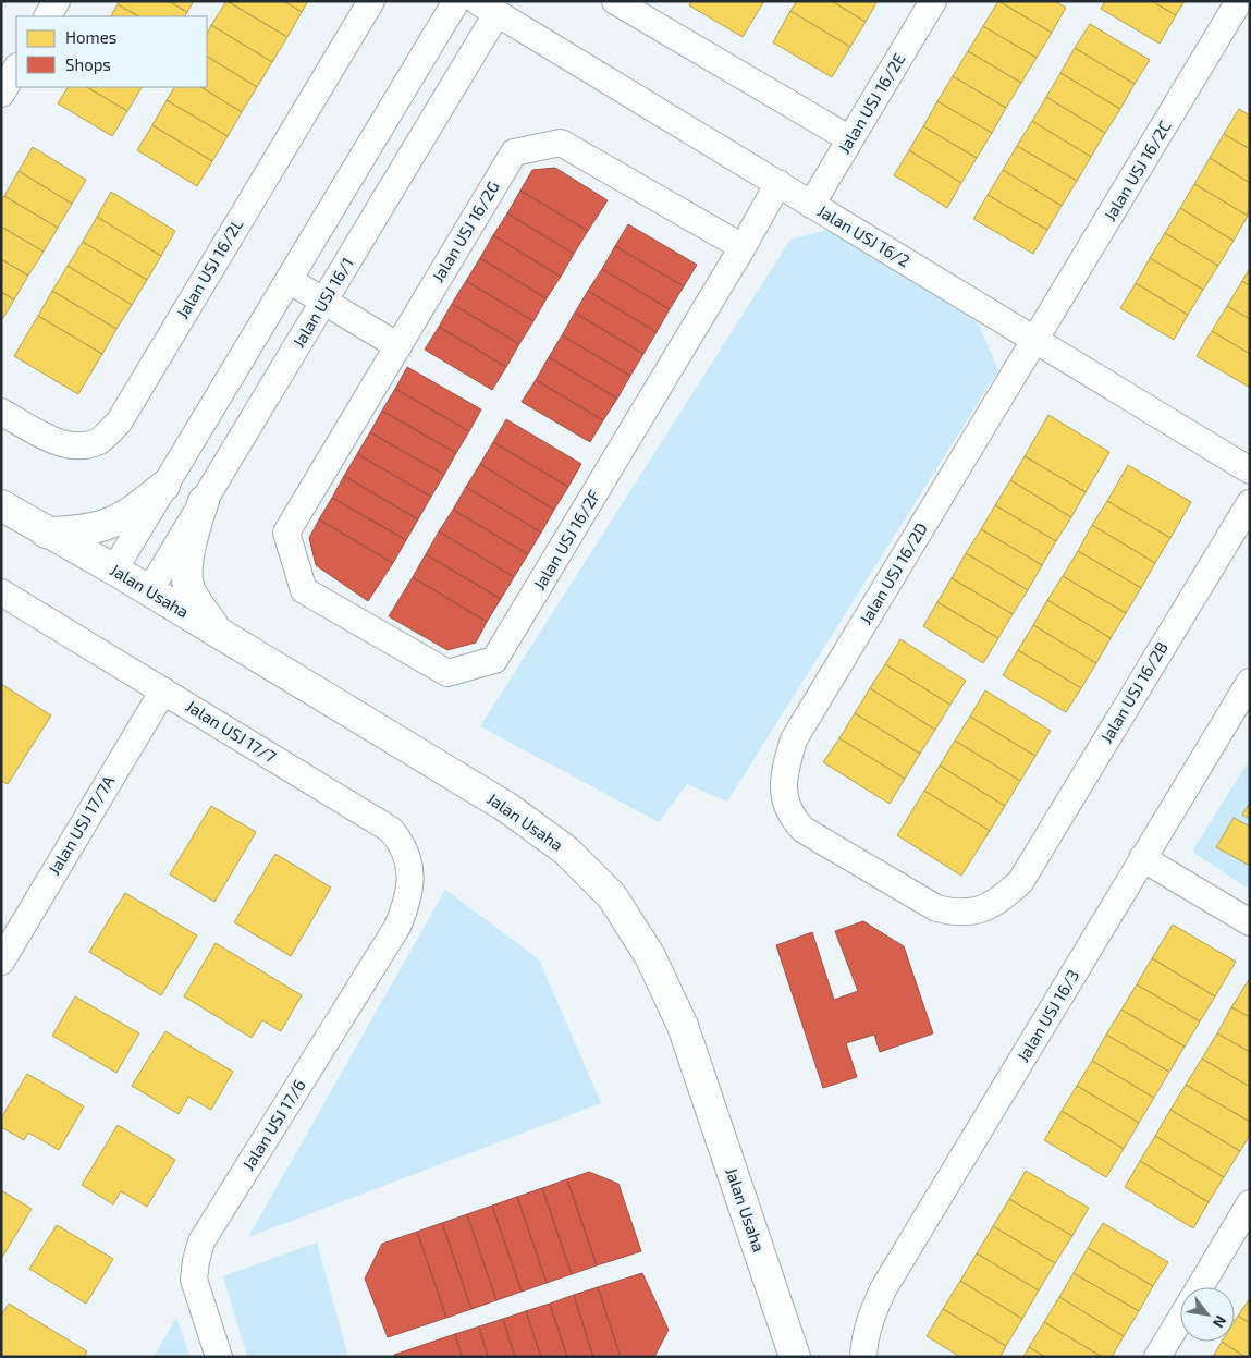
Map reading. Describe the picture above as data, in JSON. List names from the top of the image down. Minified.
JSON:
{"streets":{"street":["Jalan USJ 16/2E","Jalan USJ 16/2C","Jalan USJ 16/2G","Jalan USJ 16/2","Jalan USJ 16/2L","Jalan USJ 16/1","Jalan USJ 16/2F","Jalan USJ 16/2D","Jalan Usaha","Jalan USJ 16/2B","Jalan USJ 17/7","Jalan USJ 17/7A","Jalan USJ 16/3","Jalan USJ 17/6"]},"crossings":[["Jalan USJ 16/2E","Jalan USJ 16/2"],["Jalan USJ 16/2C","Jalan USJ 16/2"],["Jalan USJ 16/2C","Jalan USJ 16/2D"],["Jalan USJ 16/2G","Jalan USJ 16/2F"],["Jalan USJ 16/2","Jalan USJ 16/1"],["Jalan USJ 16/2","Jalan USJ 16/2F"],["Jalan USJ 16/2","Jalan USJ 16/2D"],["Jalan USJ 16/1","Jalan Usaha"],["Jalan USJ 16/2D","Jalan USJ 16/2B"],["Jalan USJ 17/7","Jalan USJ 17/7A"],["Jalan USJ 17/7","Jalan USJ 17/6"]],"legend":["Homes","Shops"],"north":"bottom right"}
